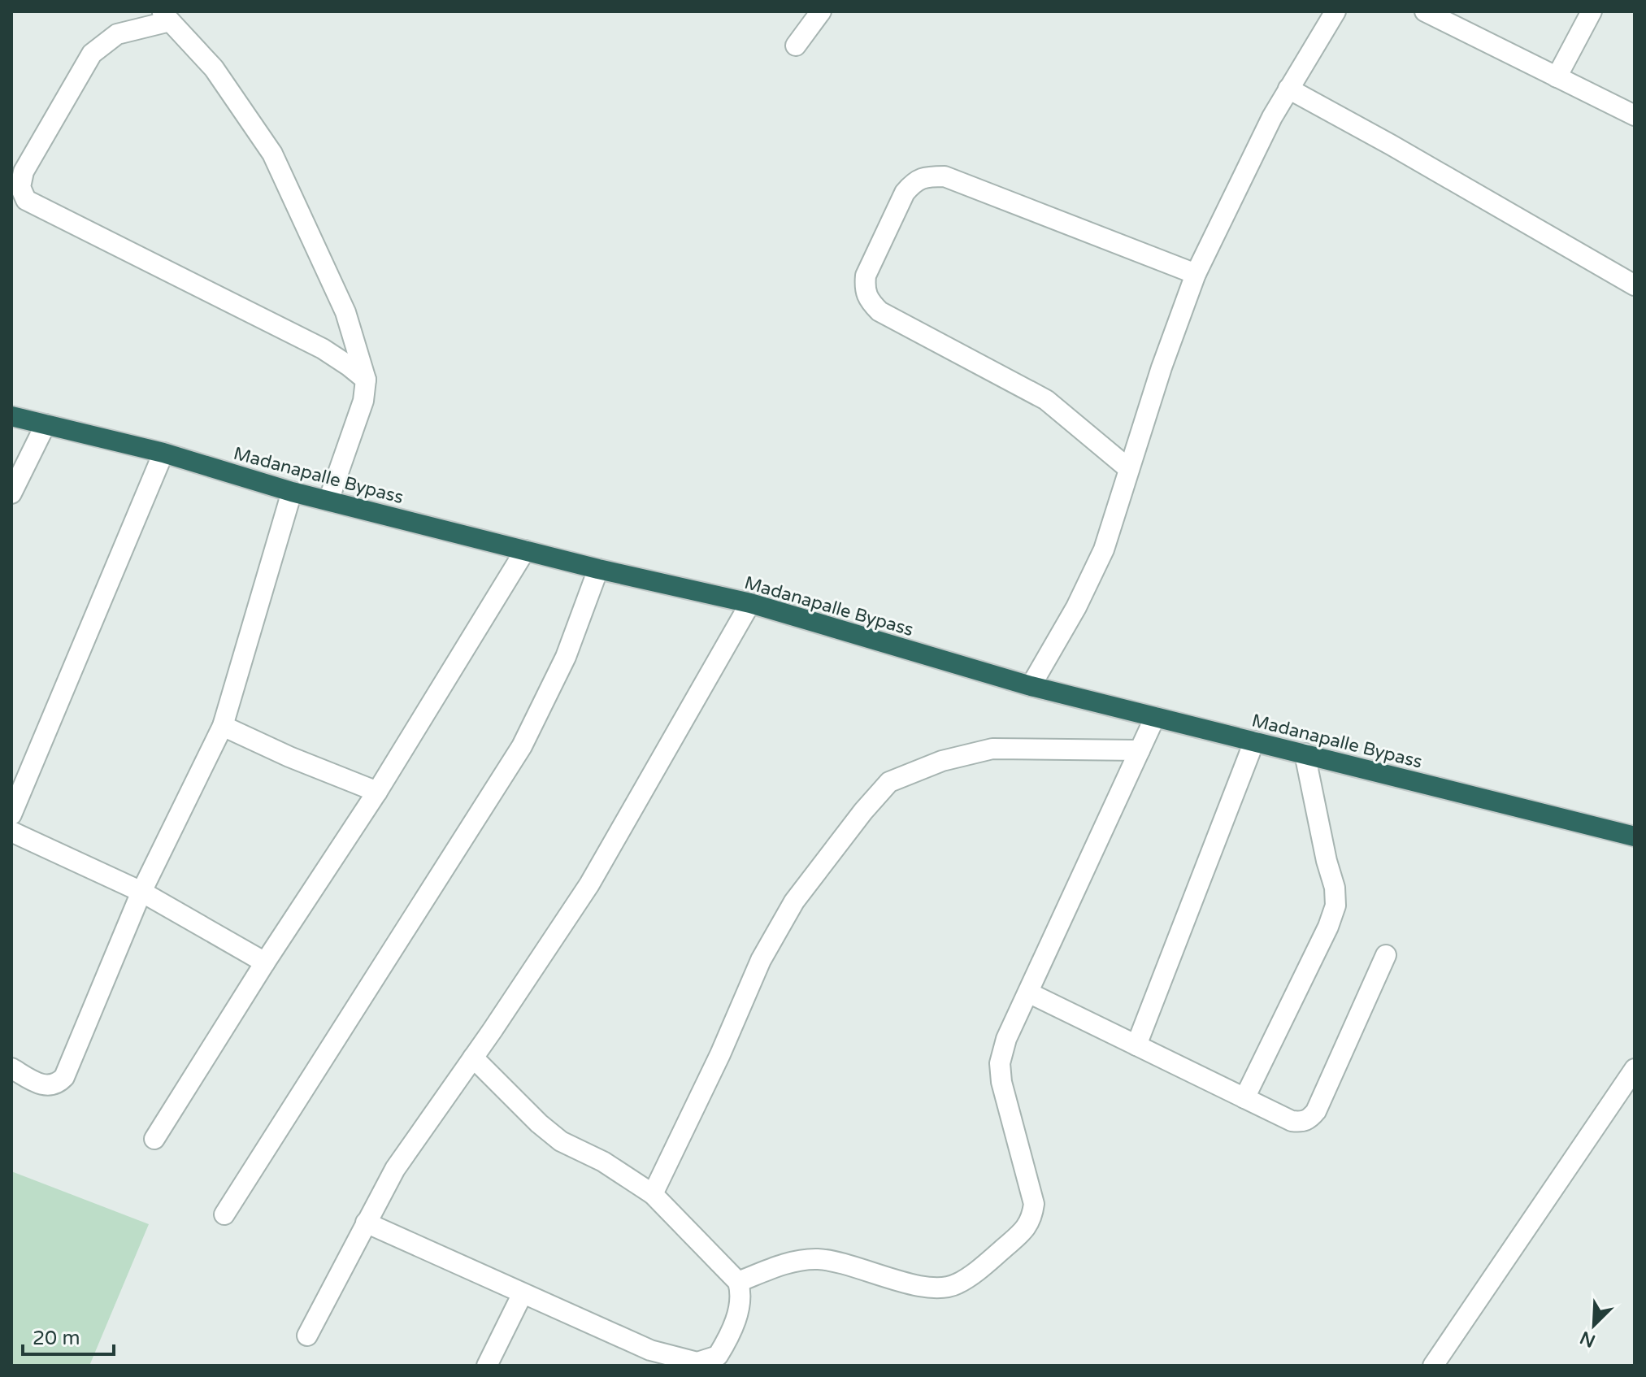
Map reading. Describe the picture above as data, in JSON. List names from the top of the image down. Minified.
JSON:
{"streets":{"highway":["Madanapalle Bypass"]},"scale_bar":"20 m","north":"bottom left"}
